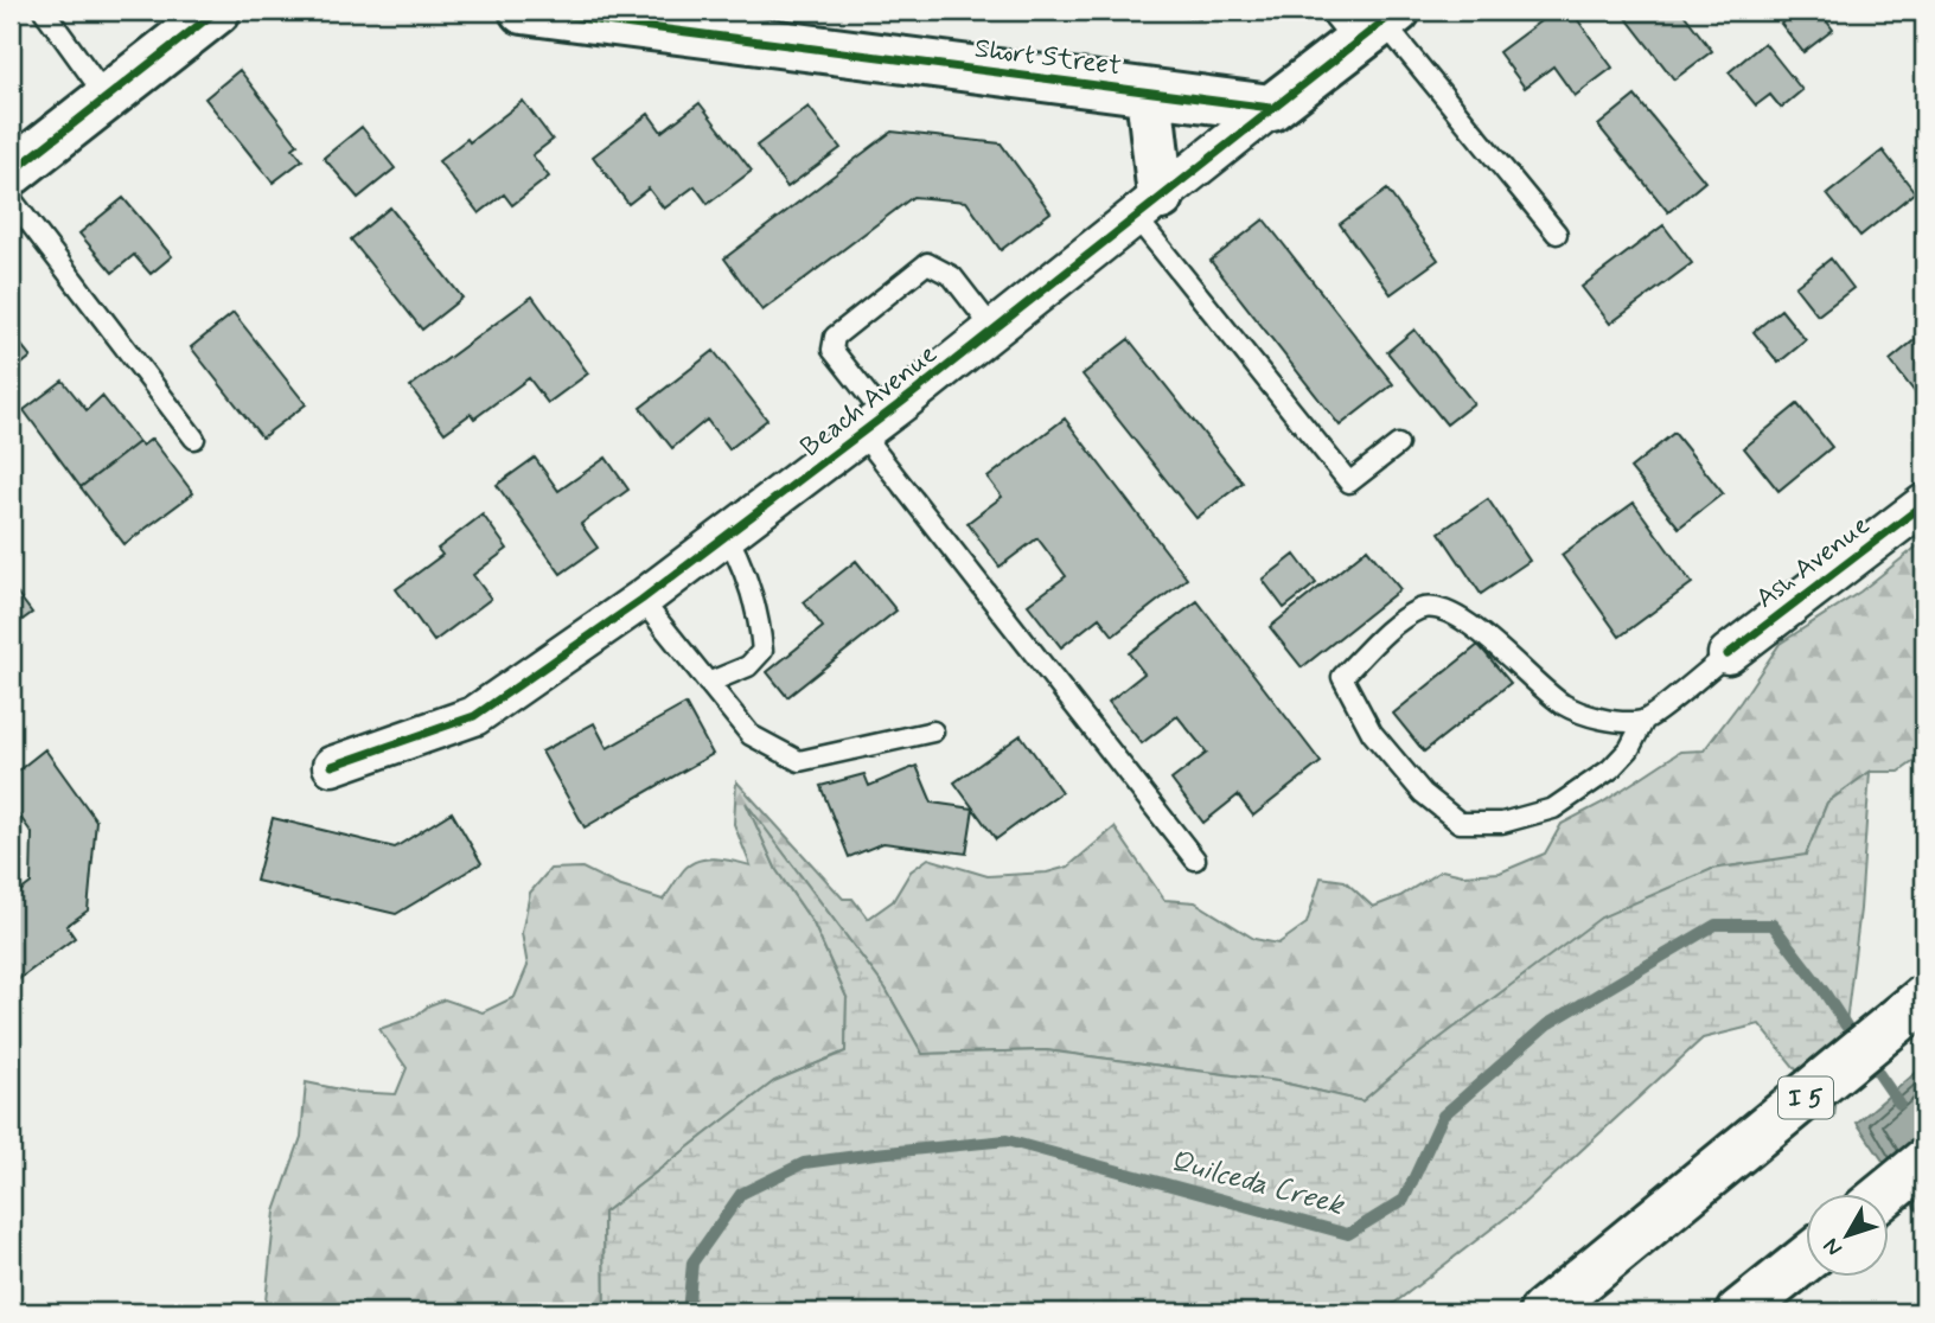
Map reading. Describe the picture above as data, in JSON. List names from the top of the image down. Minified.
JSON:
{"streets":{"main road":["Short Street","Beach Avenue","I 5"],"street":["Ash Avenue"]},"crossings":[["Short Street","Beach Avenue"]],"water":["Quilceda Creek"],"north":"bottom left"}
